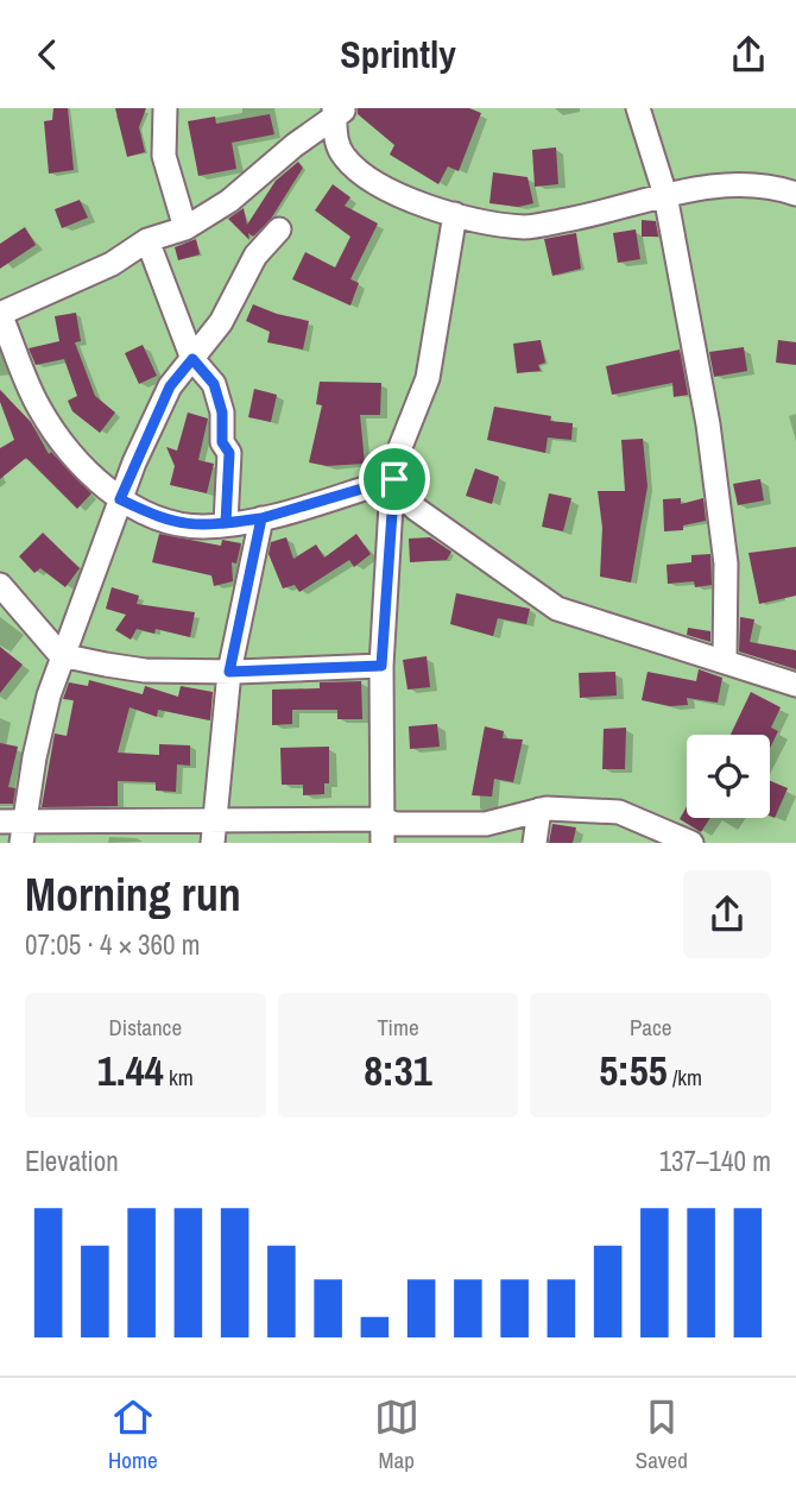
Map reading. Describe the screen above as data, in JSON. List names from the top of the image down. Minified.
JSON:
{"page":{"header":"Sprintly","heading":["Morning run","07:05 · 4 × 360 m"],"stats":[["Distance","1.44 km"],["Time","8:31"],["Pace","5:55 /km"]],"chart":["Elevation","137–140 m"],"tabs":["Home","Map","Saved"]}}
